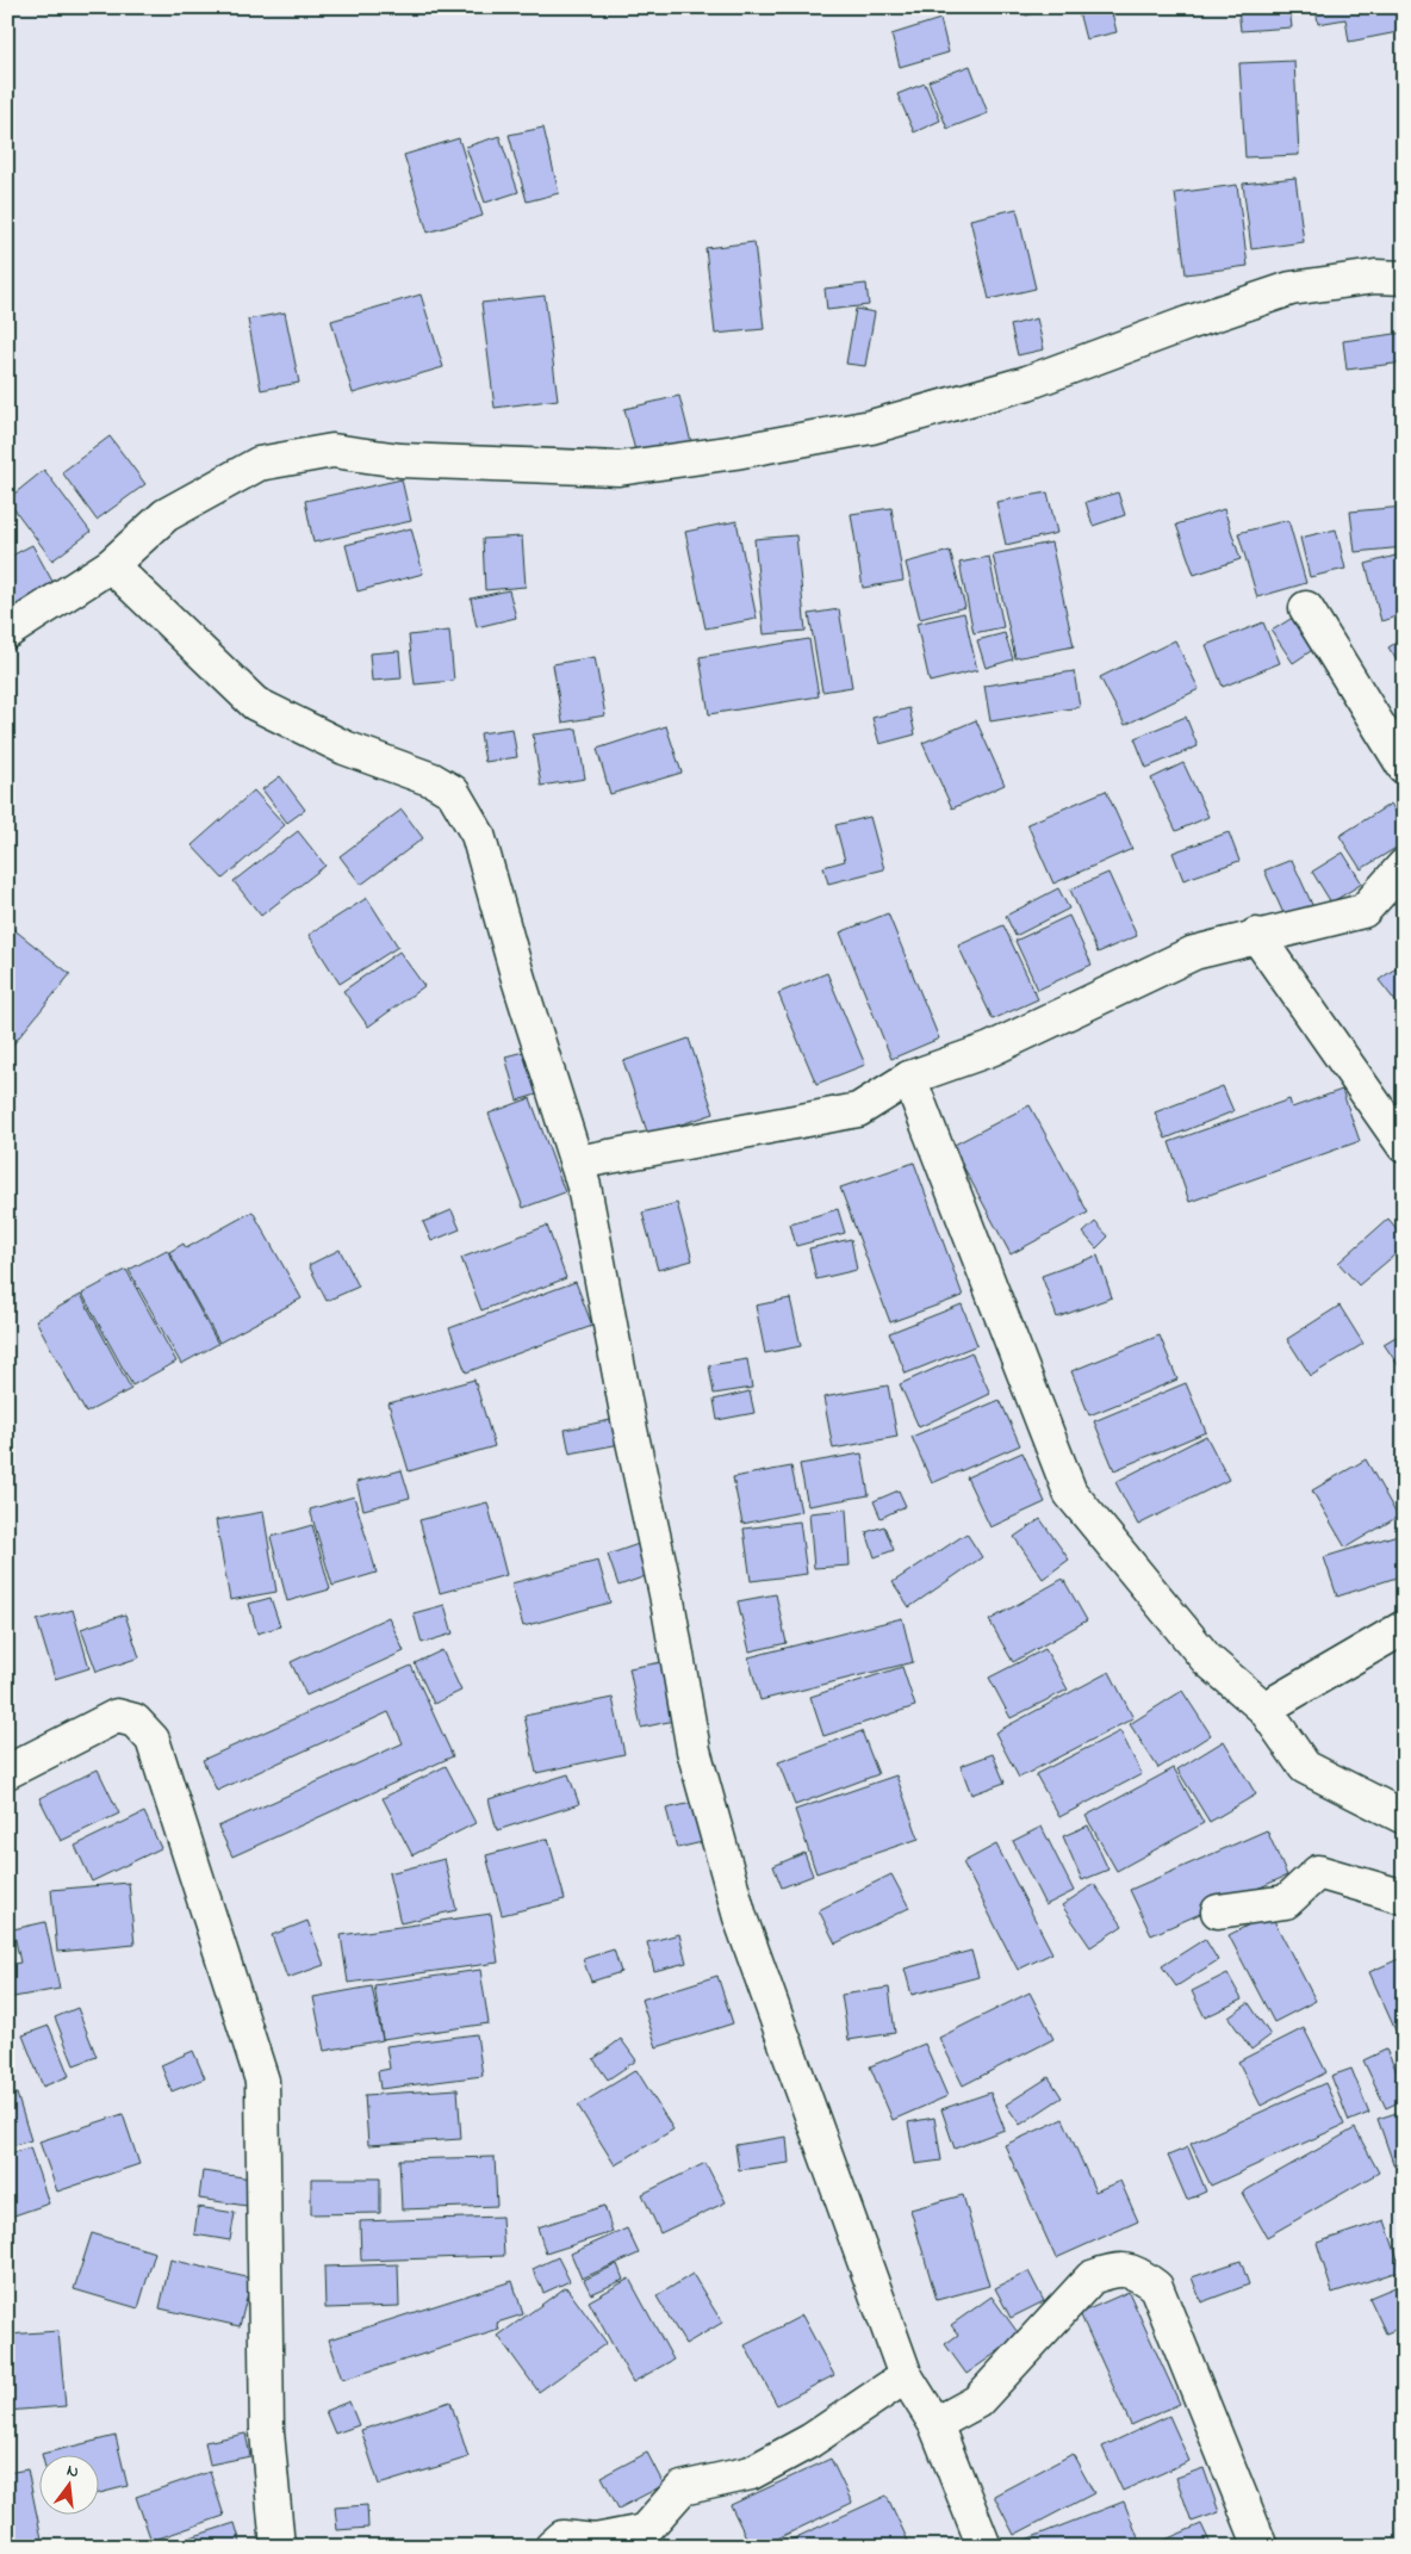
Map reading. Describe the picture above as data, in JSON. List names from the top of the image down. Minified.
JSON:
{"north":"top"}
